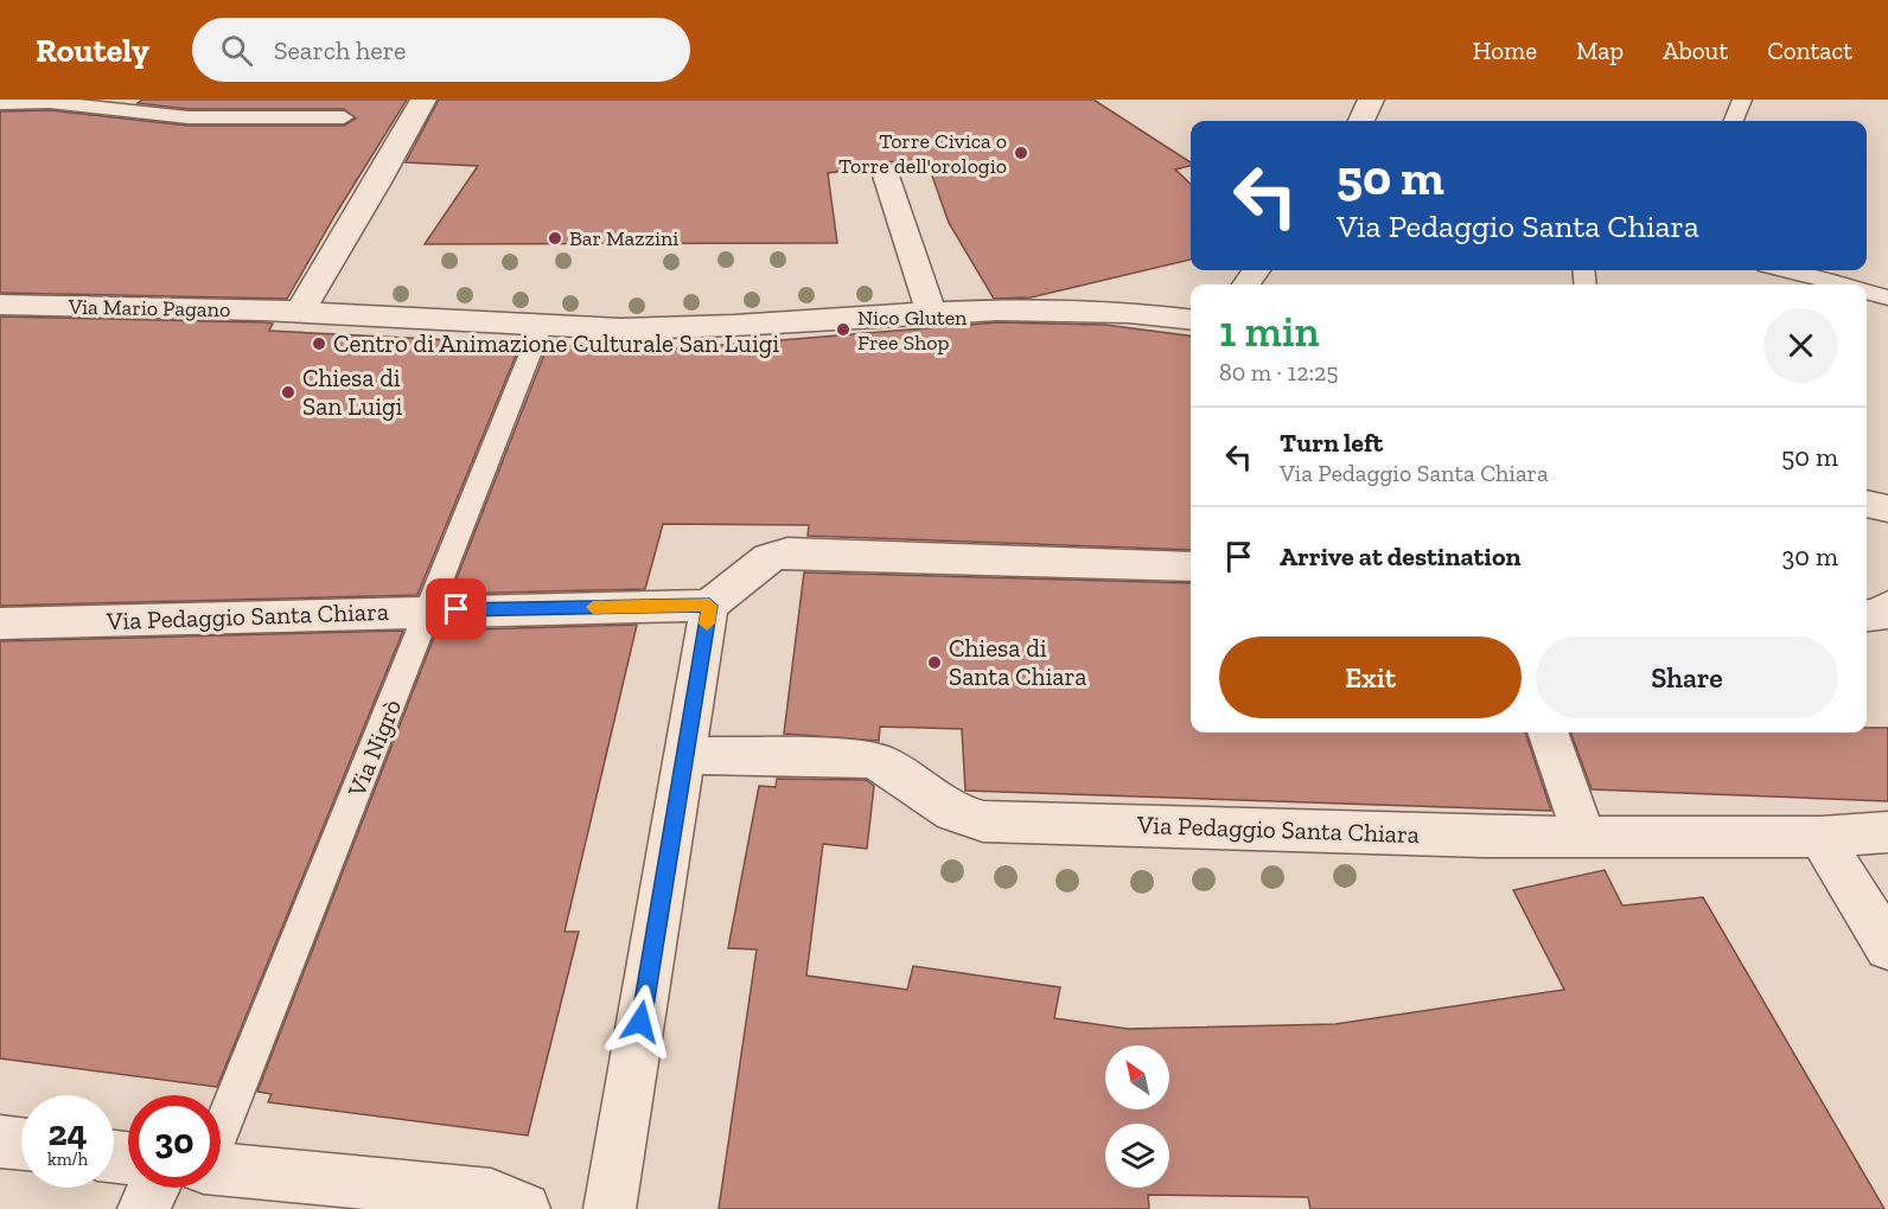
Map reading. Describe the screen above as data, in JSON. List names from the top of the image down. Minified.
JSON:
{"streets":{"street":["Via Mario Pagano","Via Pedaggio Santa Chiara","Via Nigrò"]},"crossings":[["Via Mario Pagano","Via Nigrò"],["Via Pedaggio Santa Chiara","Via Nigrò"]],"places":["Torre Civica o Torre dell'orologio","Bar Mazzini","Nico Gluten Free Shop","Centro di Animazione Culturale San Luigi","Chiesa di San Luigi","Chiesa di Santa Chiara"],"north":"top left","page":{"header":"Routely","search":"Search here","nav":["Home","Map","About","Contact"],"turn":["50 m","Via Pedaggio Santa Chiara"],"heading":["1 min","80 m · 12:25"],"list":[{"name":"Turn left","note":"Via Pedaggio Santa Chiara","value":"50 m"},{"name":"Arrive at destination","value":"30 m"}],"buttons":["Exit","Share"],"speed":"24 km/h","limit":"30"}}
